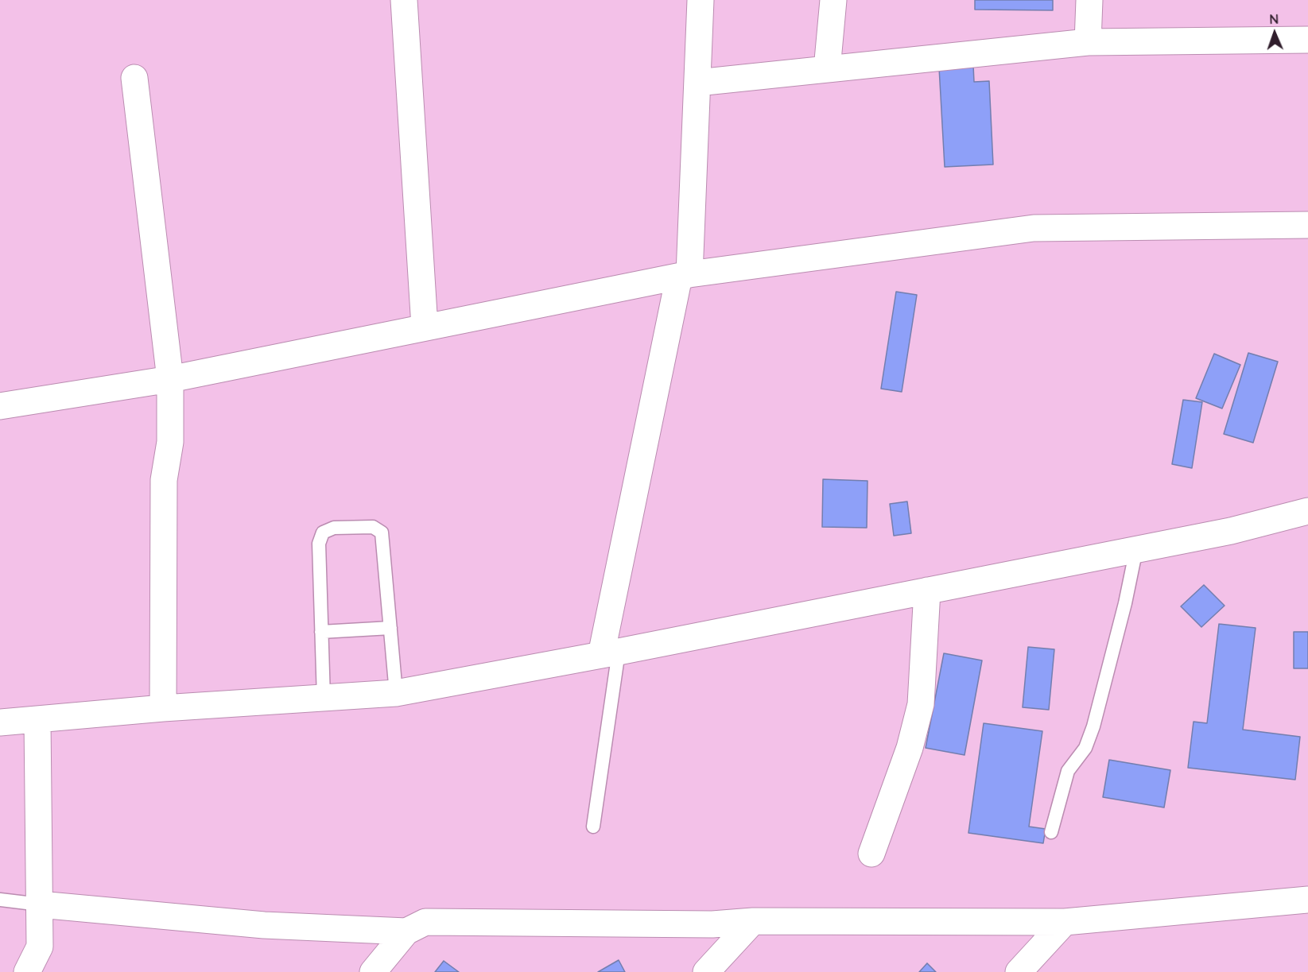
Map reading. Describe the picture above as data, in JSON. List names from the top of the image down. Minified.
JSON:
{"north":"top"}
